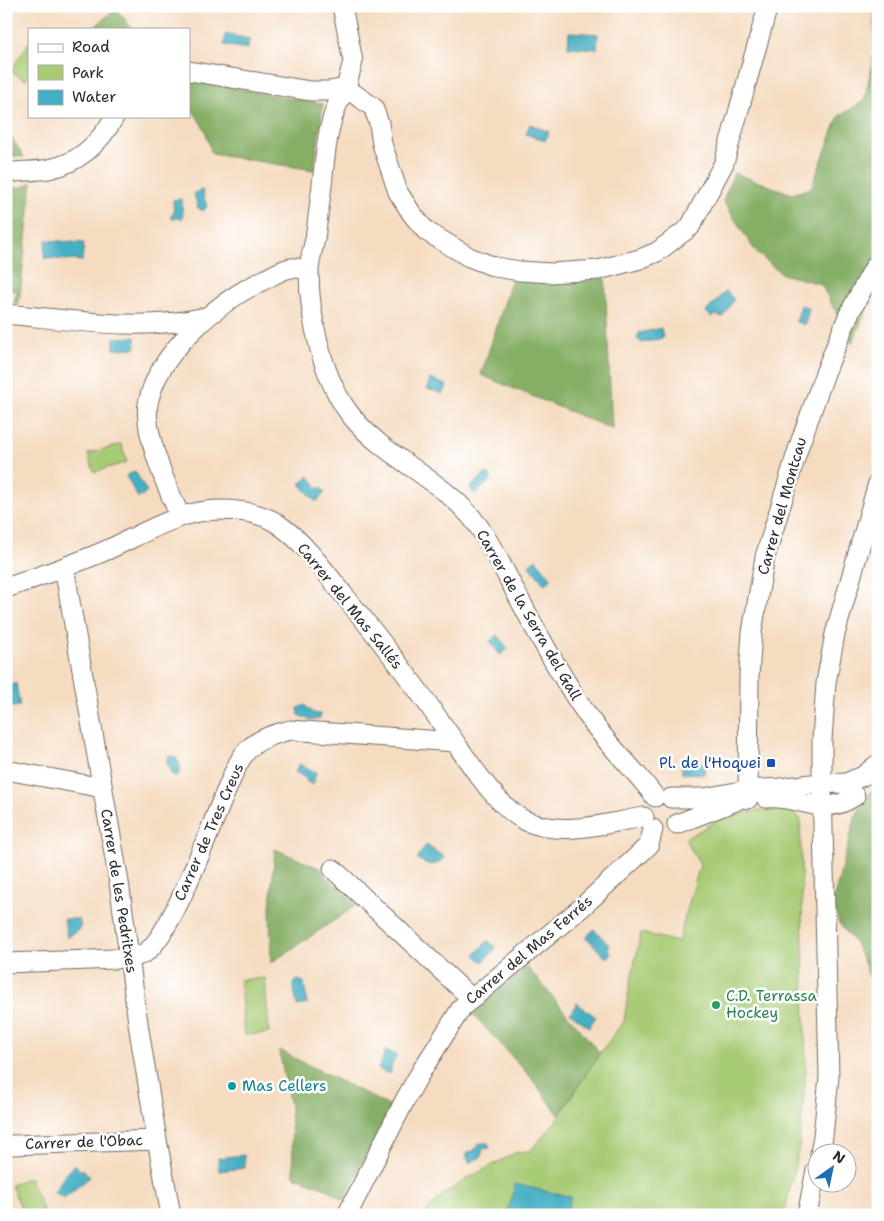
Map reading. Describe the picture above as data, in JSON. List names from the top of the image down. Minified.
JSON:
{"streets":{"street":["Carrer del Montcau","Carrer del Mas Sallés","Carrer de la Serra del Gall","Carrer de Tres Creus","Carrer de les Pedritxes","Carrer del Mas Ferrés","Carrer de l'Obac"]},"crossings":[["Carrer del Mas Sallés","Carrer de la Serra del Gall"],["Carrer del Mas Sallés","Carrer de Tres Creus"],["Carrer del Mas Sallés","Carrer de les Pedritxes"],["Carrer del Mas Sallés","Carrer del Mas Ferrés"],["Carrer de la Serra del Gall","Carrer del Mas Ferrés"],["Carrer de Tres Creus","Carrer de les Pedritxes"],["Carrer de les Pedritxes","Carrer de l'Obac"]],"places":{"transit":["Pl. de l'Hoquei"],"other":["C.D. Terrassa Hockey","Mas Cellers"]},"legend":["Road","Park","Water"],"north":"top right"}
